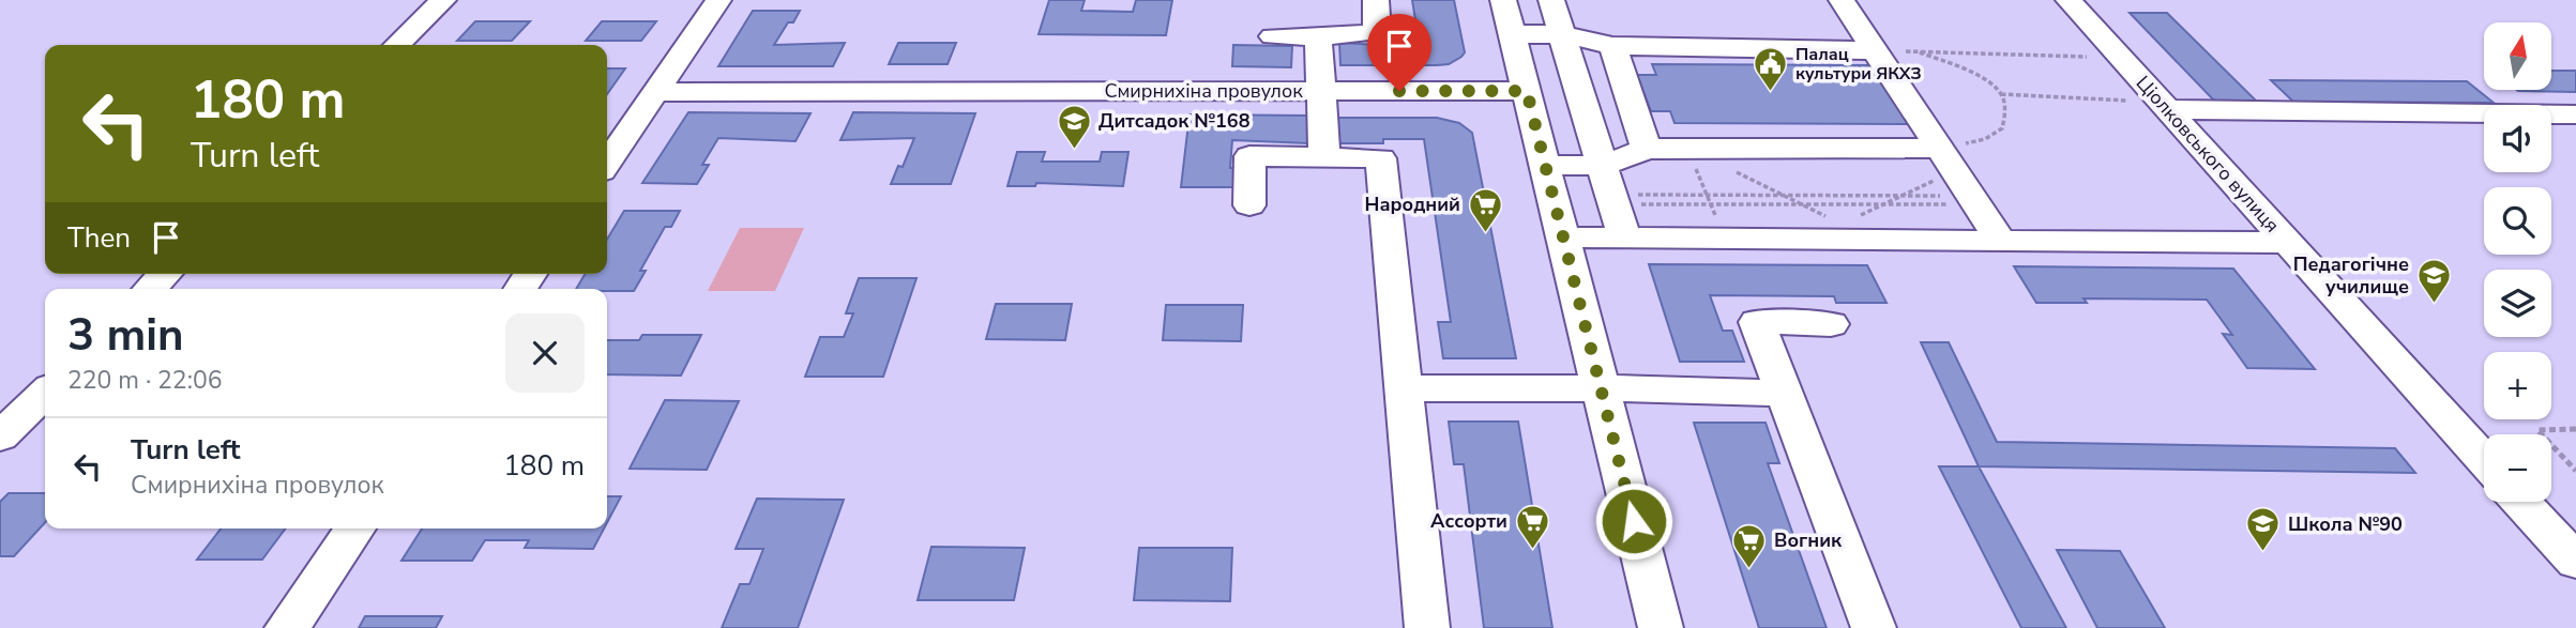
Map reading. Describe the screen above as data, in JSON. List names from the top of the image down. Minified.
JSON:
{"streets":{"street":["Смирнихіна провулок","Ціолковського вулиця"]},"places":{"public building":["Палац культури ЯКХЗ"],"school or university":["Дитсадок №168","Педагогічне училище","Школа №90"],"supermarket":["Народний","Ассорти","Вогник"]},"north":"top","page":{"map_buttons":["+","−"],"turn":["180 m","Turn left"],"then":"Then","heading":["3 min","220 m · 22:06"],"list":[{"name":"Turn left","note":"Смирнихіна провулок","value":"180 m"}]}}
